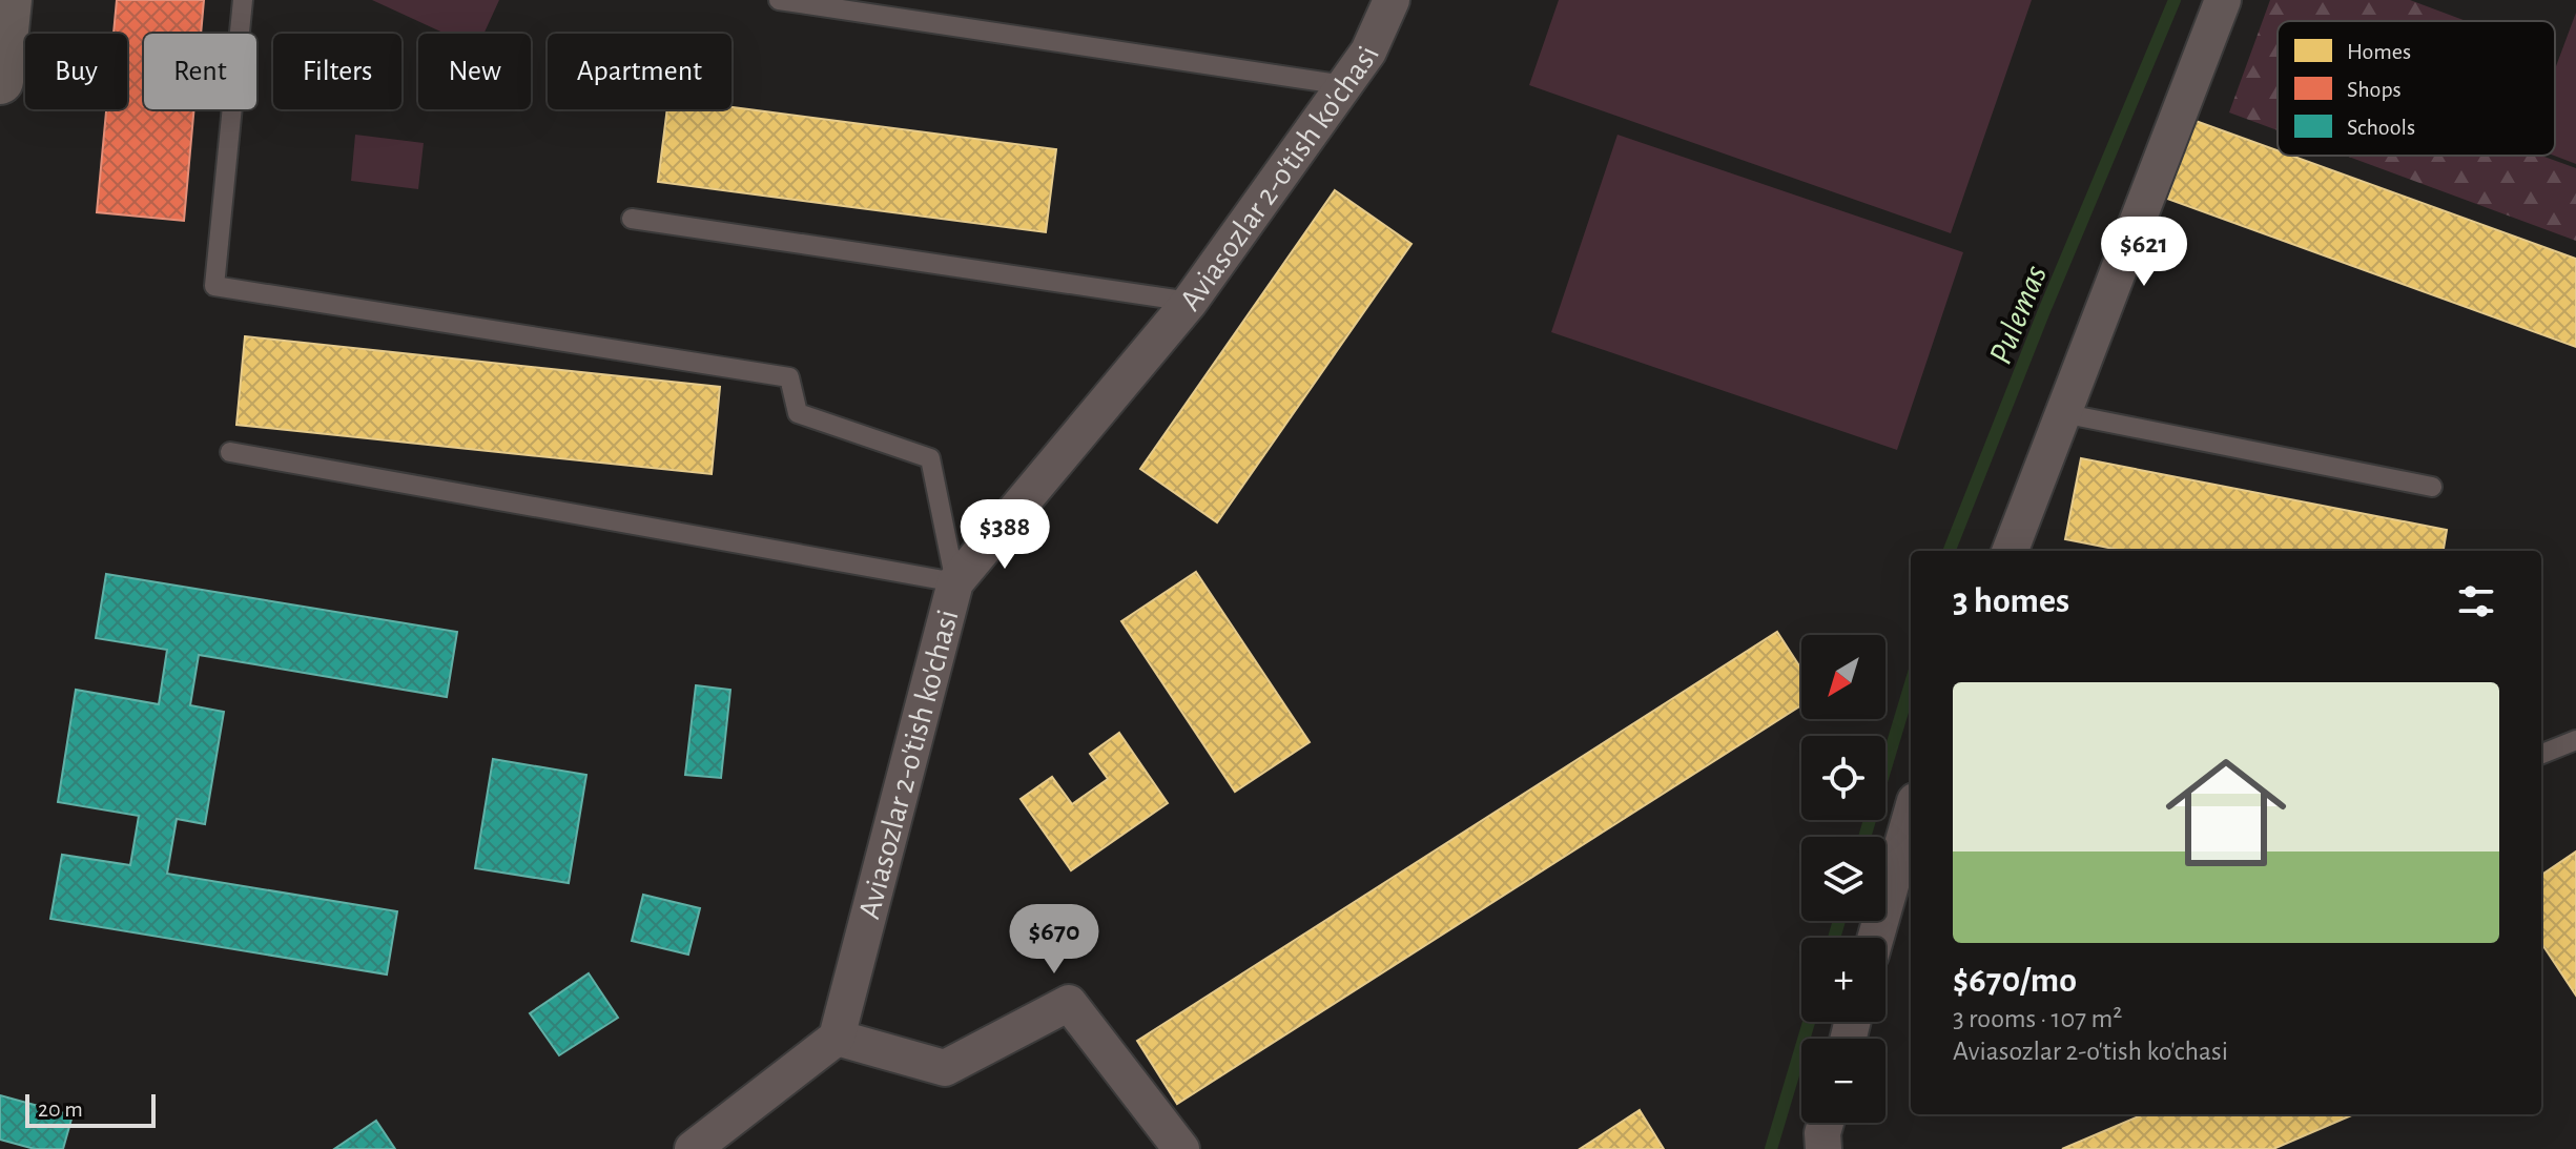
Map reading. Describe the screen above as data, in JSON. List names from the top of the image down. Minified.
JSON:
{"streets":{"street":["Aviasozlar 2-o'tish ko'chasi"]},"water":["Pulemas"],"legend":["Homes","Shops","Schools"],"scale_bar":"20 m","north":"bottom left","page":{"chip":["Buy","Rent","Filters","New","Apartment"],"price":["$621","$388","$670"],"heading":"3 homes","map_buttons":["+","−"],"list":[{"name":"$670/mo","note":"3 rooms · 107 m² · Aviasozlar 2-o'tish ko'chasi"}],"scale":"20 m"}}
